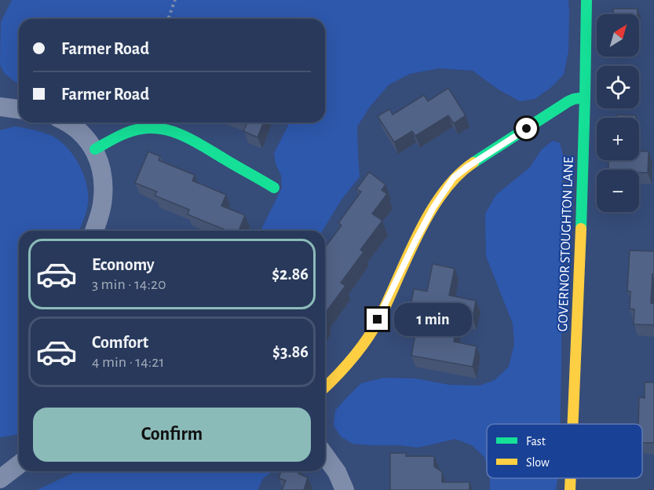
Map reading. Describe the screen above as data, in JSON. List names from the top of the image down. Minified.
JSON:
{"streets":{"street":["GOVERNOR STOUGHTON LANE"]},"legend":["Fast","Slow"],"north":"top right","page":{"map_buttons":["+","−"],"banner":["Farmer Road","Farmer Road"],"list":[{"name":"Economy","note":"3 min · 14:20","value":"$2.86"},{"name":"Comfort","note":"4 min · 14:21","value":"$3.86"}],"bubble":"1 min","buttons":"Confirm"}}
